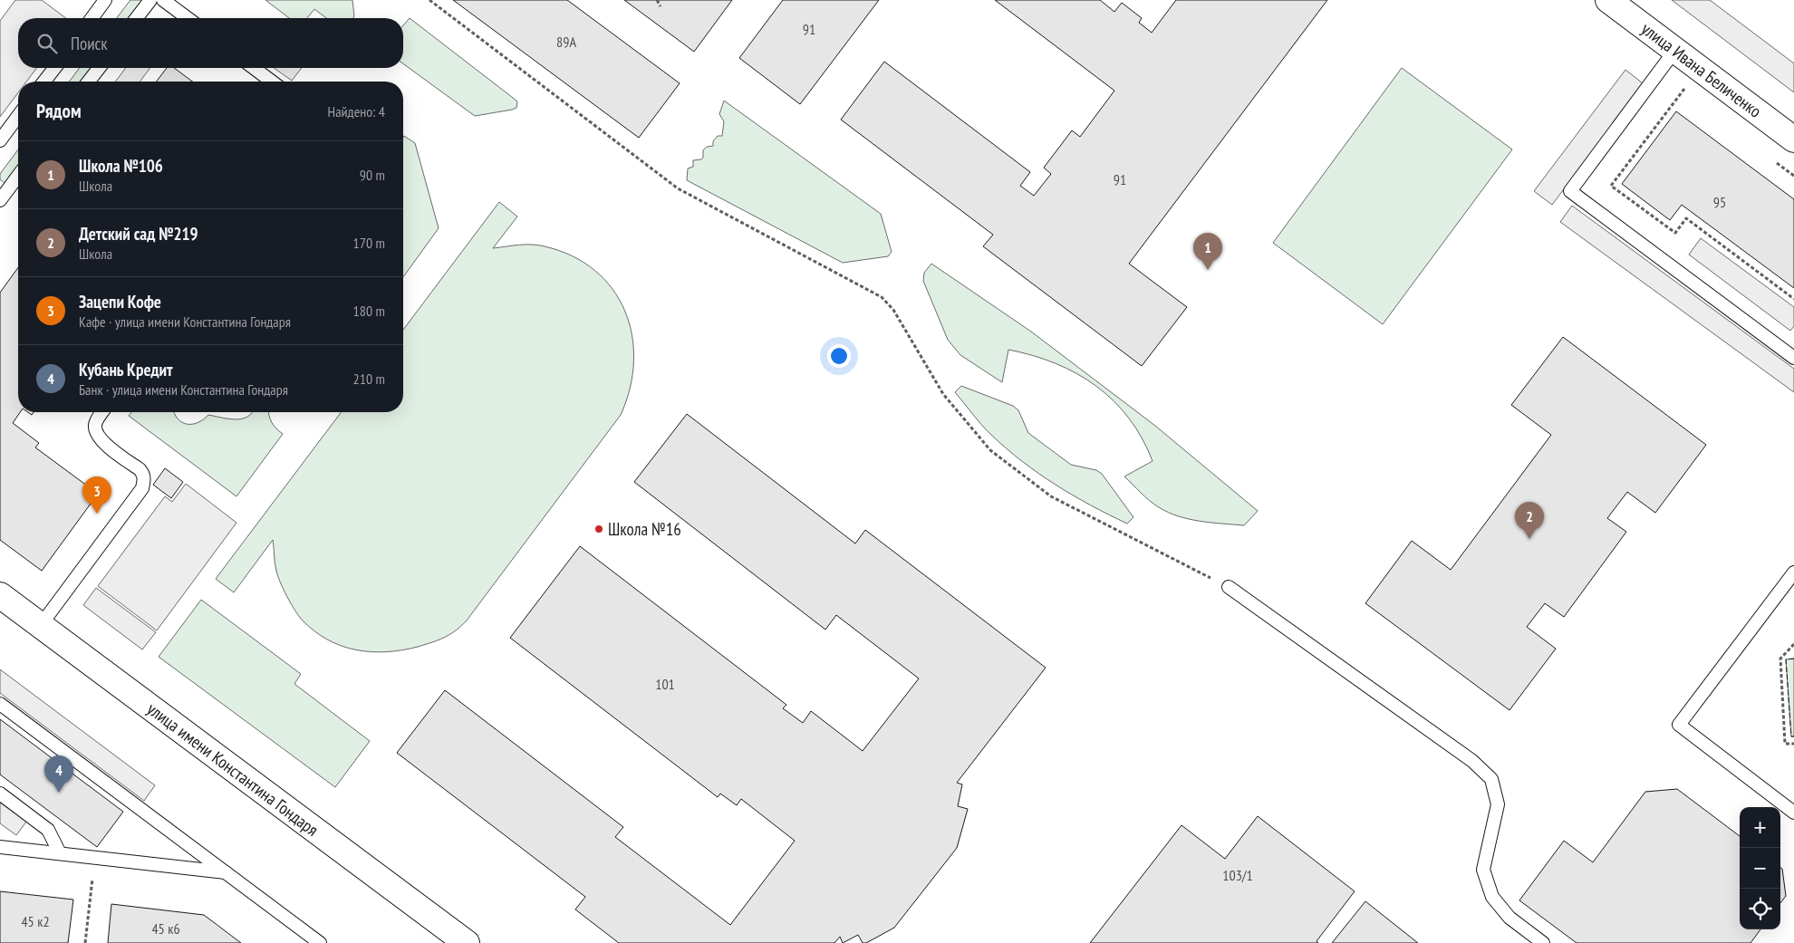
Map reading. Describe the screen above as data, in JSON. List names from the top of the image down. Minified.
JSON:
{"streets":{"street":["улица Ивана Беличенко","улица имени Константина Гондаря"]},"places":["Школа №16"],"house_numbers":["91","89А","91","95","101","103/1","45 к2","45 к6"],"page":{"search":"Поиск","heading":["Рядом","Найдено: 4"],"list":[{"mark":"1","name":"Школа №106","note":"Школа","value":"90 m"},{"mark":"2","name":"Детский сад №219","note":"Школа","value":"170 m"},{"mark":"3","name":"Зацепи Кофе","note":"Кафе · улица имени Константина Гондаря","value":"180 m"},{"mark":"4","name":"Кубань Кредит","note":"Банк · улица имени Константина Гондаря","value":"210 m"}],"pins":["1","3","2","4"],"map_buttons":["+","−"]}}
